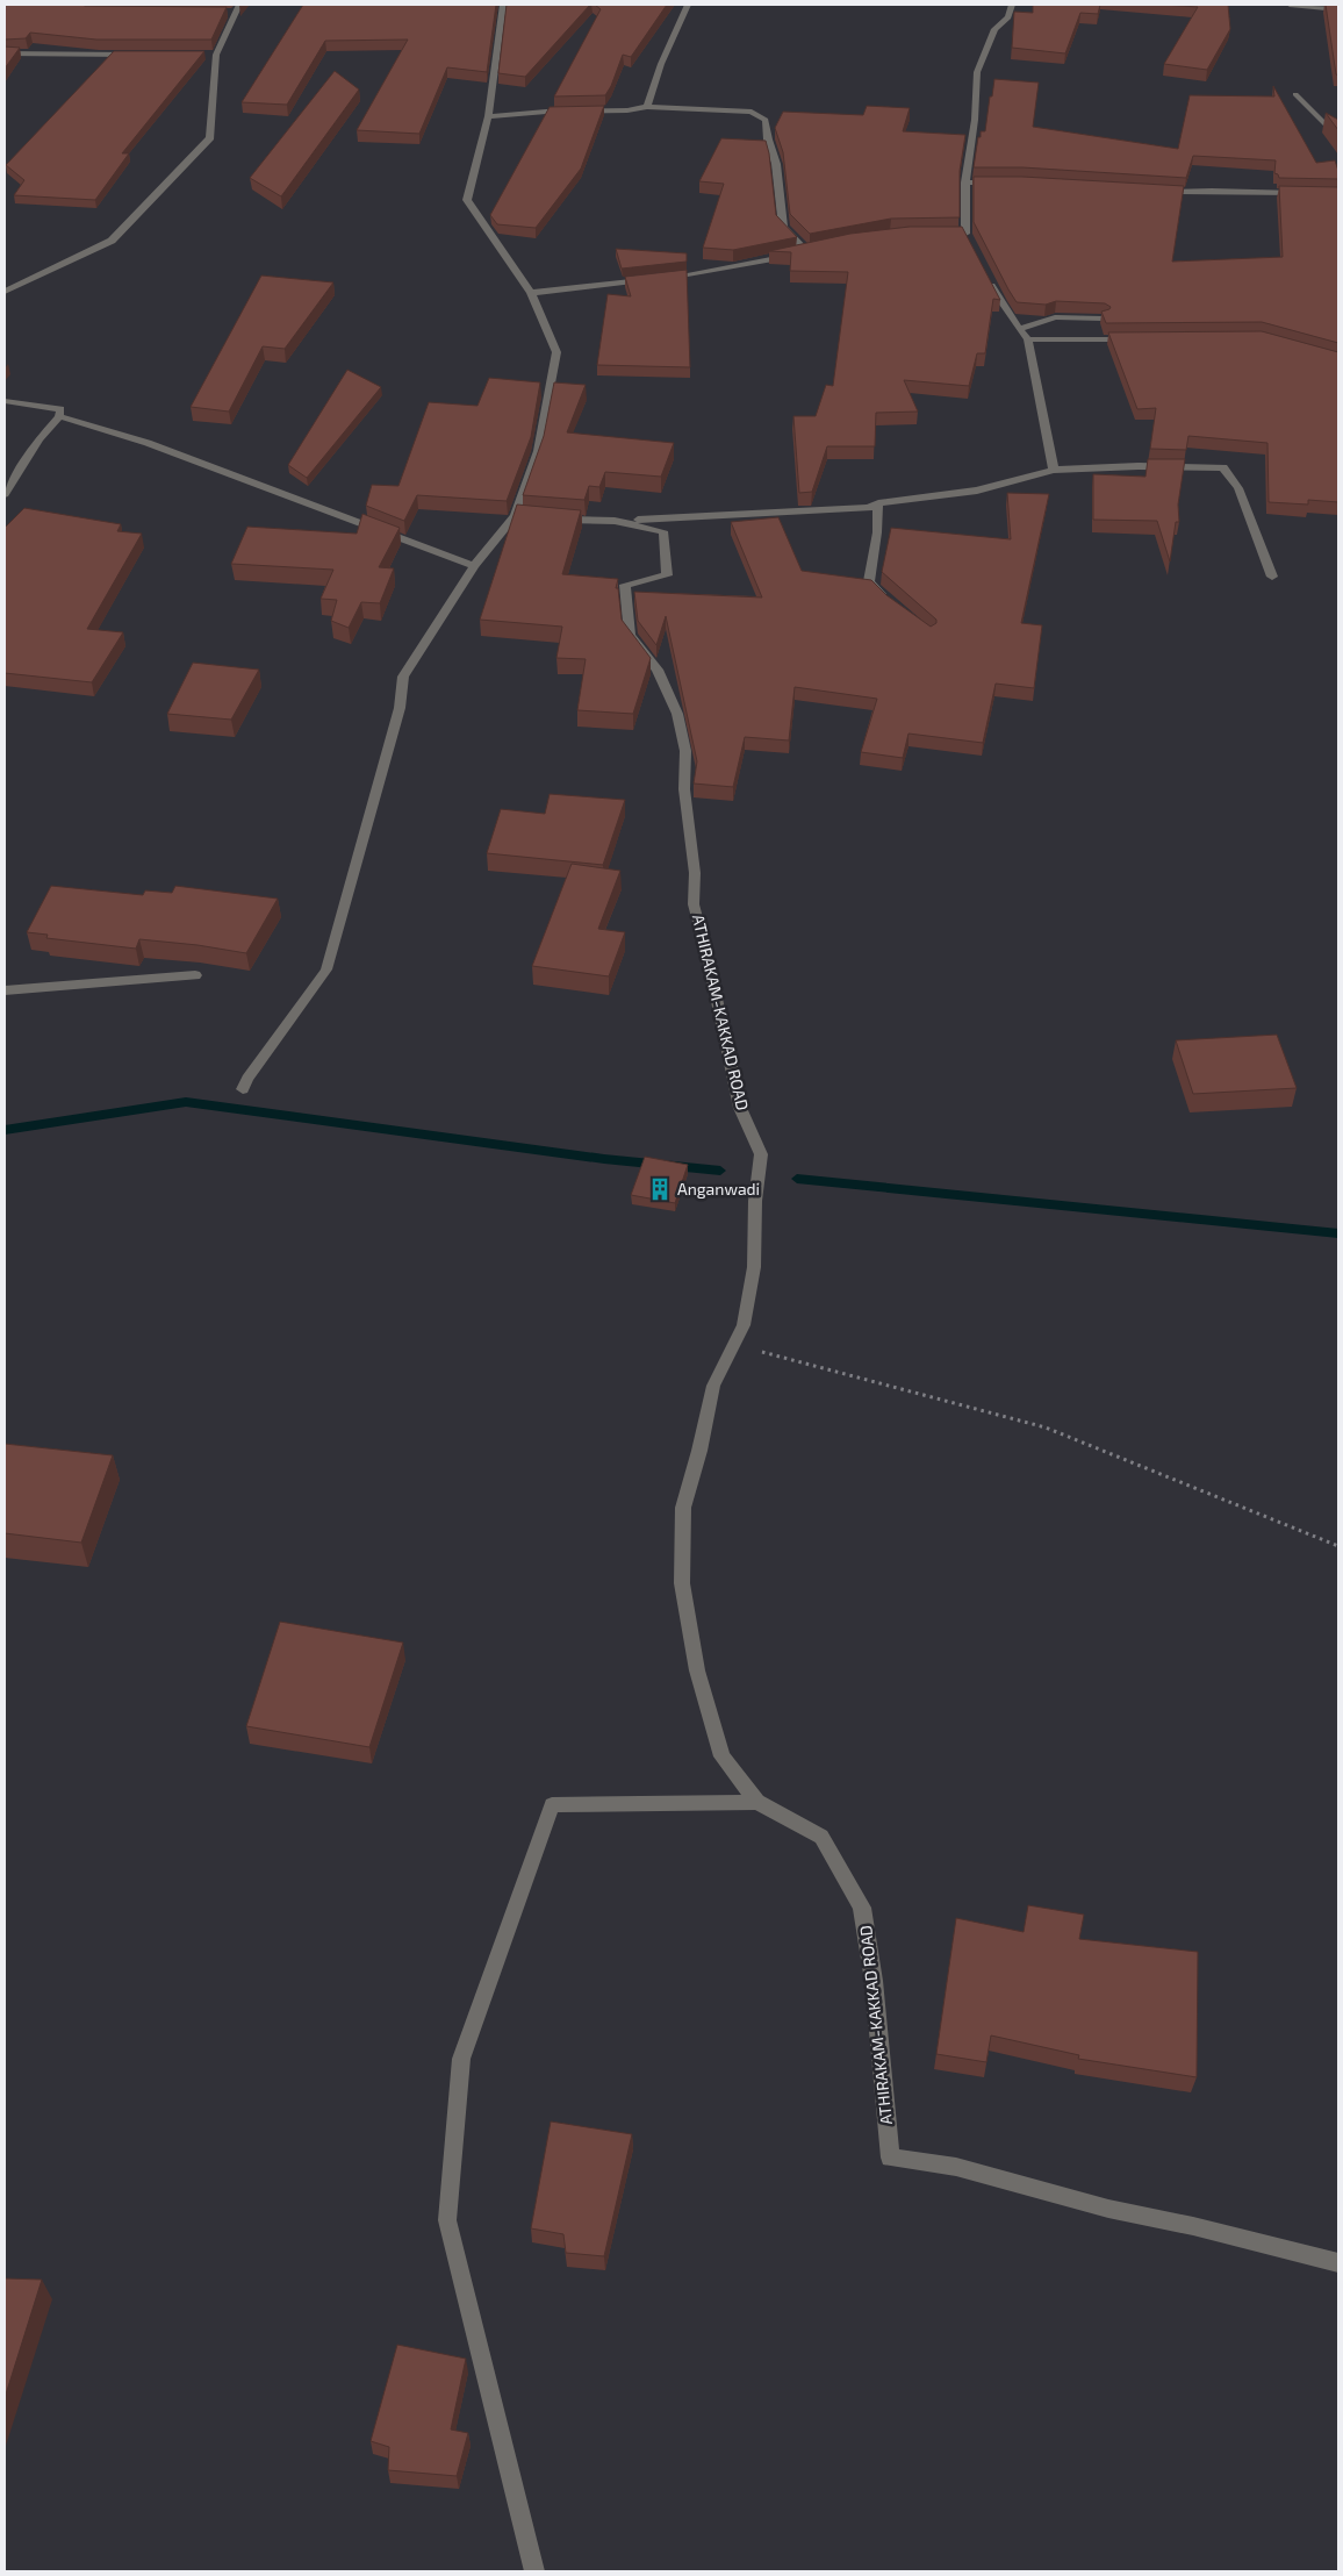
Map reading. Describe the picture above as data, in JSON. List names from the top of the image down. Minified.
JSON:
{"streets":{"street":["ATHIRAKAM-KAKKAD ROAD"]},"places":{"building":["Anganwadi"]}}
